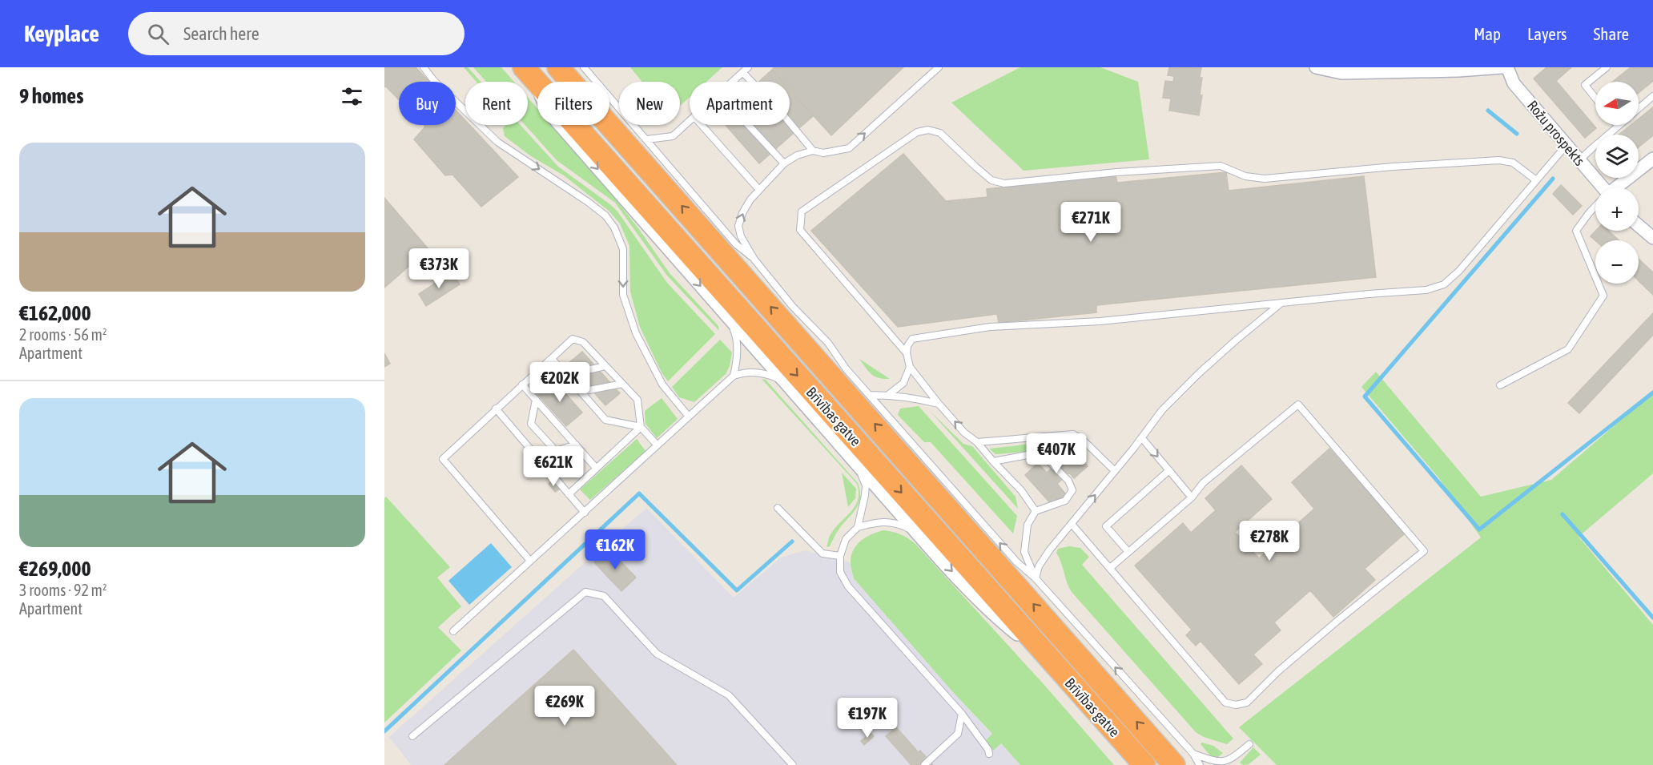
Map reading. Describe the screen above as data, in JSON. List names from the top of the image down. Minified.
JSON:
{"streets":{"highway":["Brīvības gatve"],"street":["Rožu prospekts"]},"north":"left","page":{"header":"Keyplace","search":"Search here","nav":["Map","Layers","Share"],"heading":"9 homes","map_buttons":["+","−"],"chip":["Buy","Rent","Filters","New","Apartment"],"list":[{"name":"€162,000","note":"2 rooms · 56 m² · Apartment"},{"name":"€269,000","note":"3 rooms · 92 m² · Apartment"}],"price":["€271K","€373K","€202K","€407K","€621K","€278K","€162K","€269K","€197K"]}}
